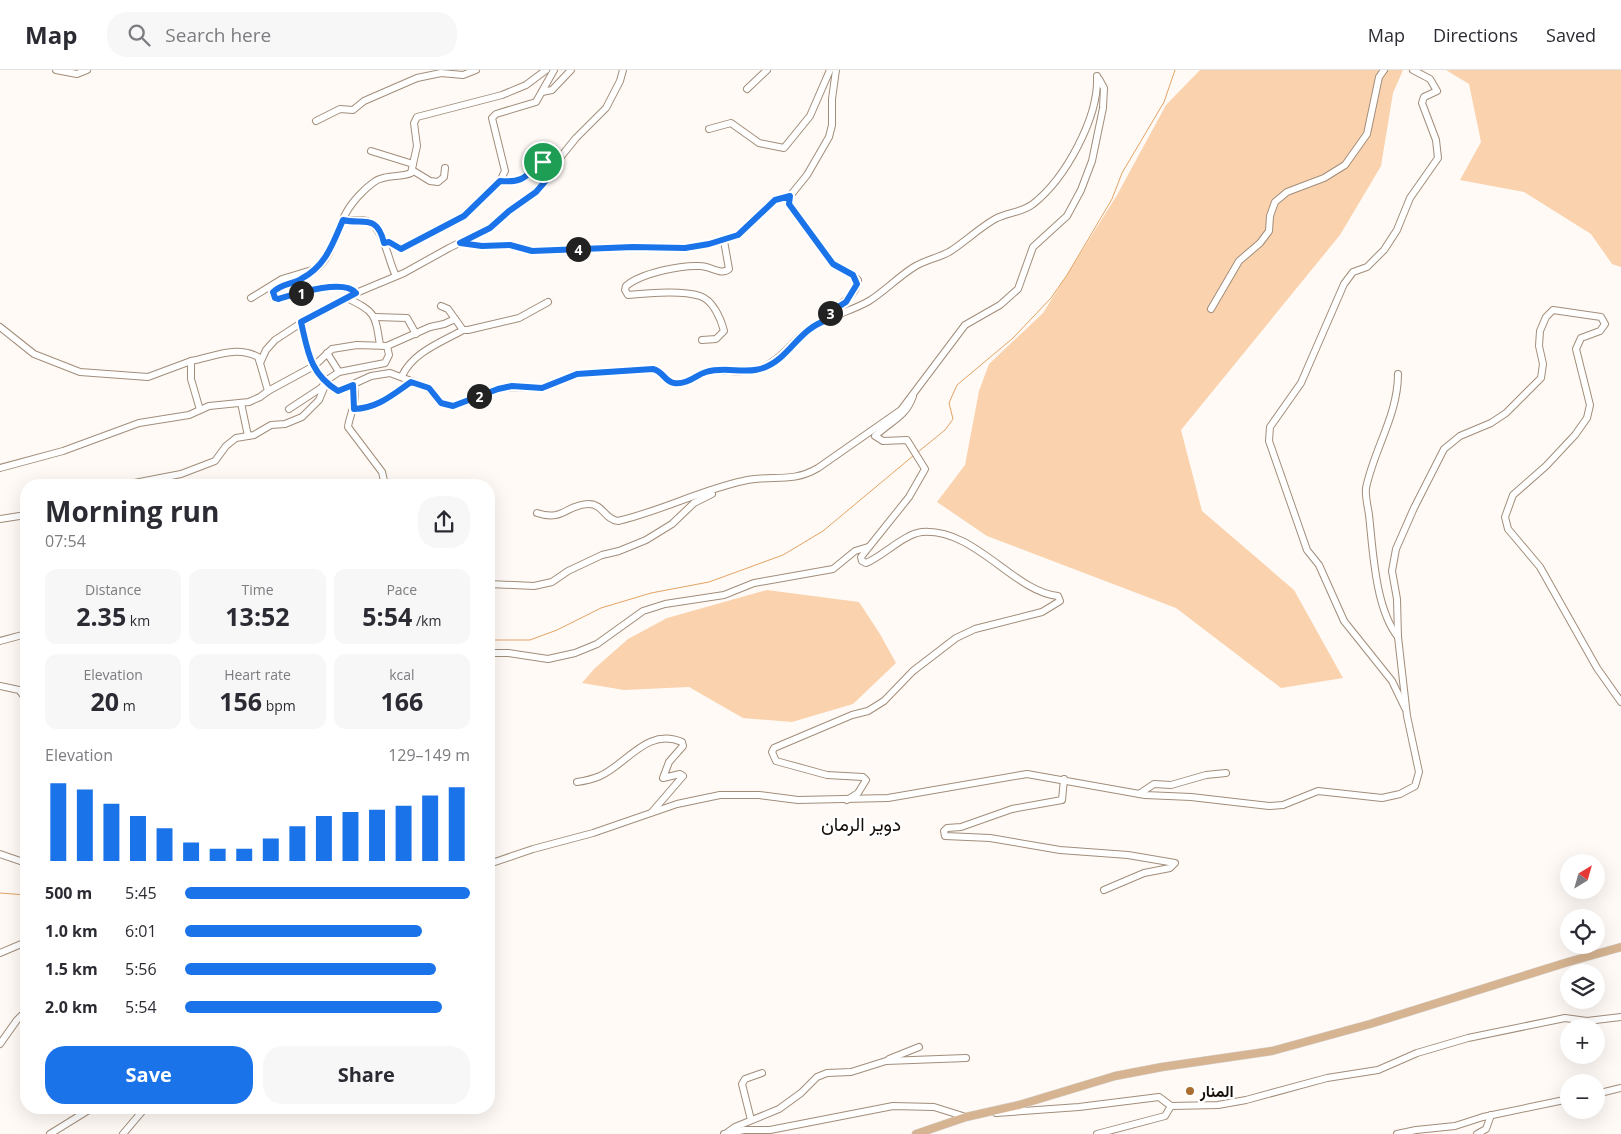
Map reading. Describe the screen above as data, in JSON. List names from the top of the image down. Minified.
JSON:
{"districts":["دوير الرمان"],"places":["المنار"],"north":"top right","page":{"header":"Map","search":"Search here","nav":["Map","Directions","Saved"],"pins":["4","1","3","2"],"heading":["Morning run","07:54"],"stats":[["Distance","2.35 km"],["Time","13:52"],["Pace","5:54 /km"],["Elevation","20 m"],["Heart rate","156 bpm"],["kcal","166"]],"chart":["Elevation","129–149 m"],"map_buttons":["+","−"],"list":[{"name":"500 m","note":"5:45"},{"name":"1.0 km","note":"6:01"},{"name":"1.5 km","note":"5:56"},{"name":"2.0 km","note":"5:54"}],"buttons":["Save","Share"]}}
